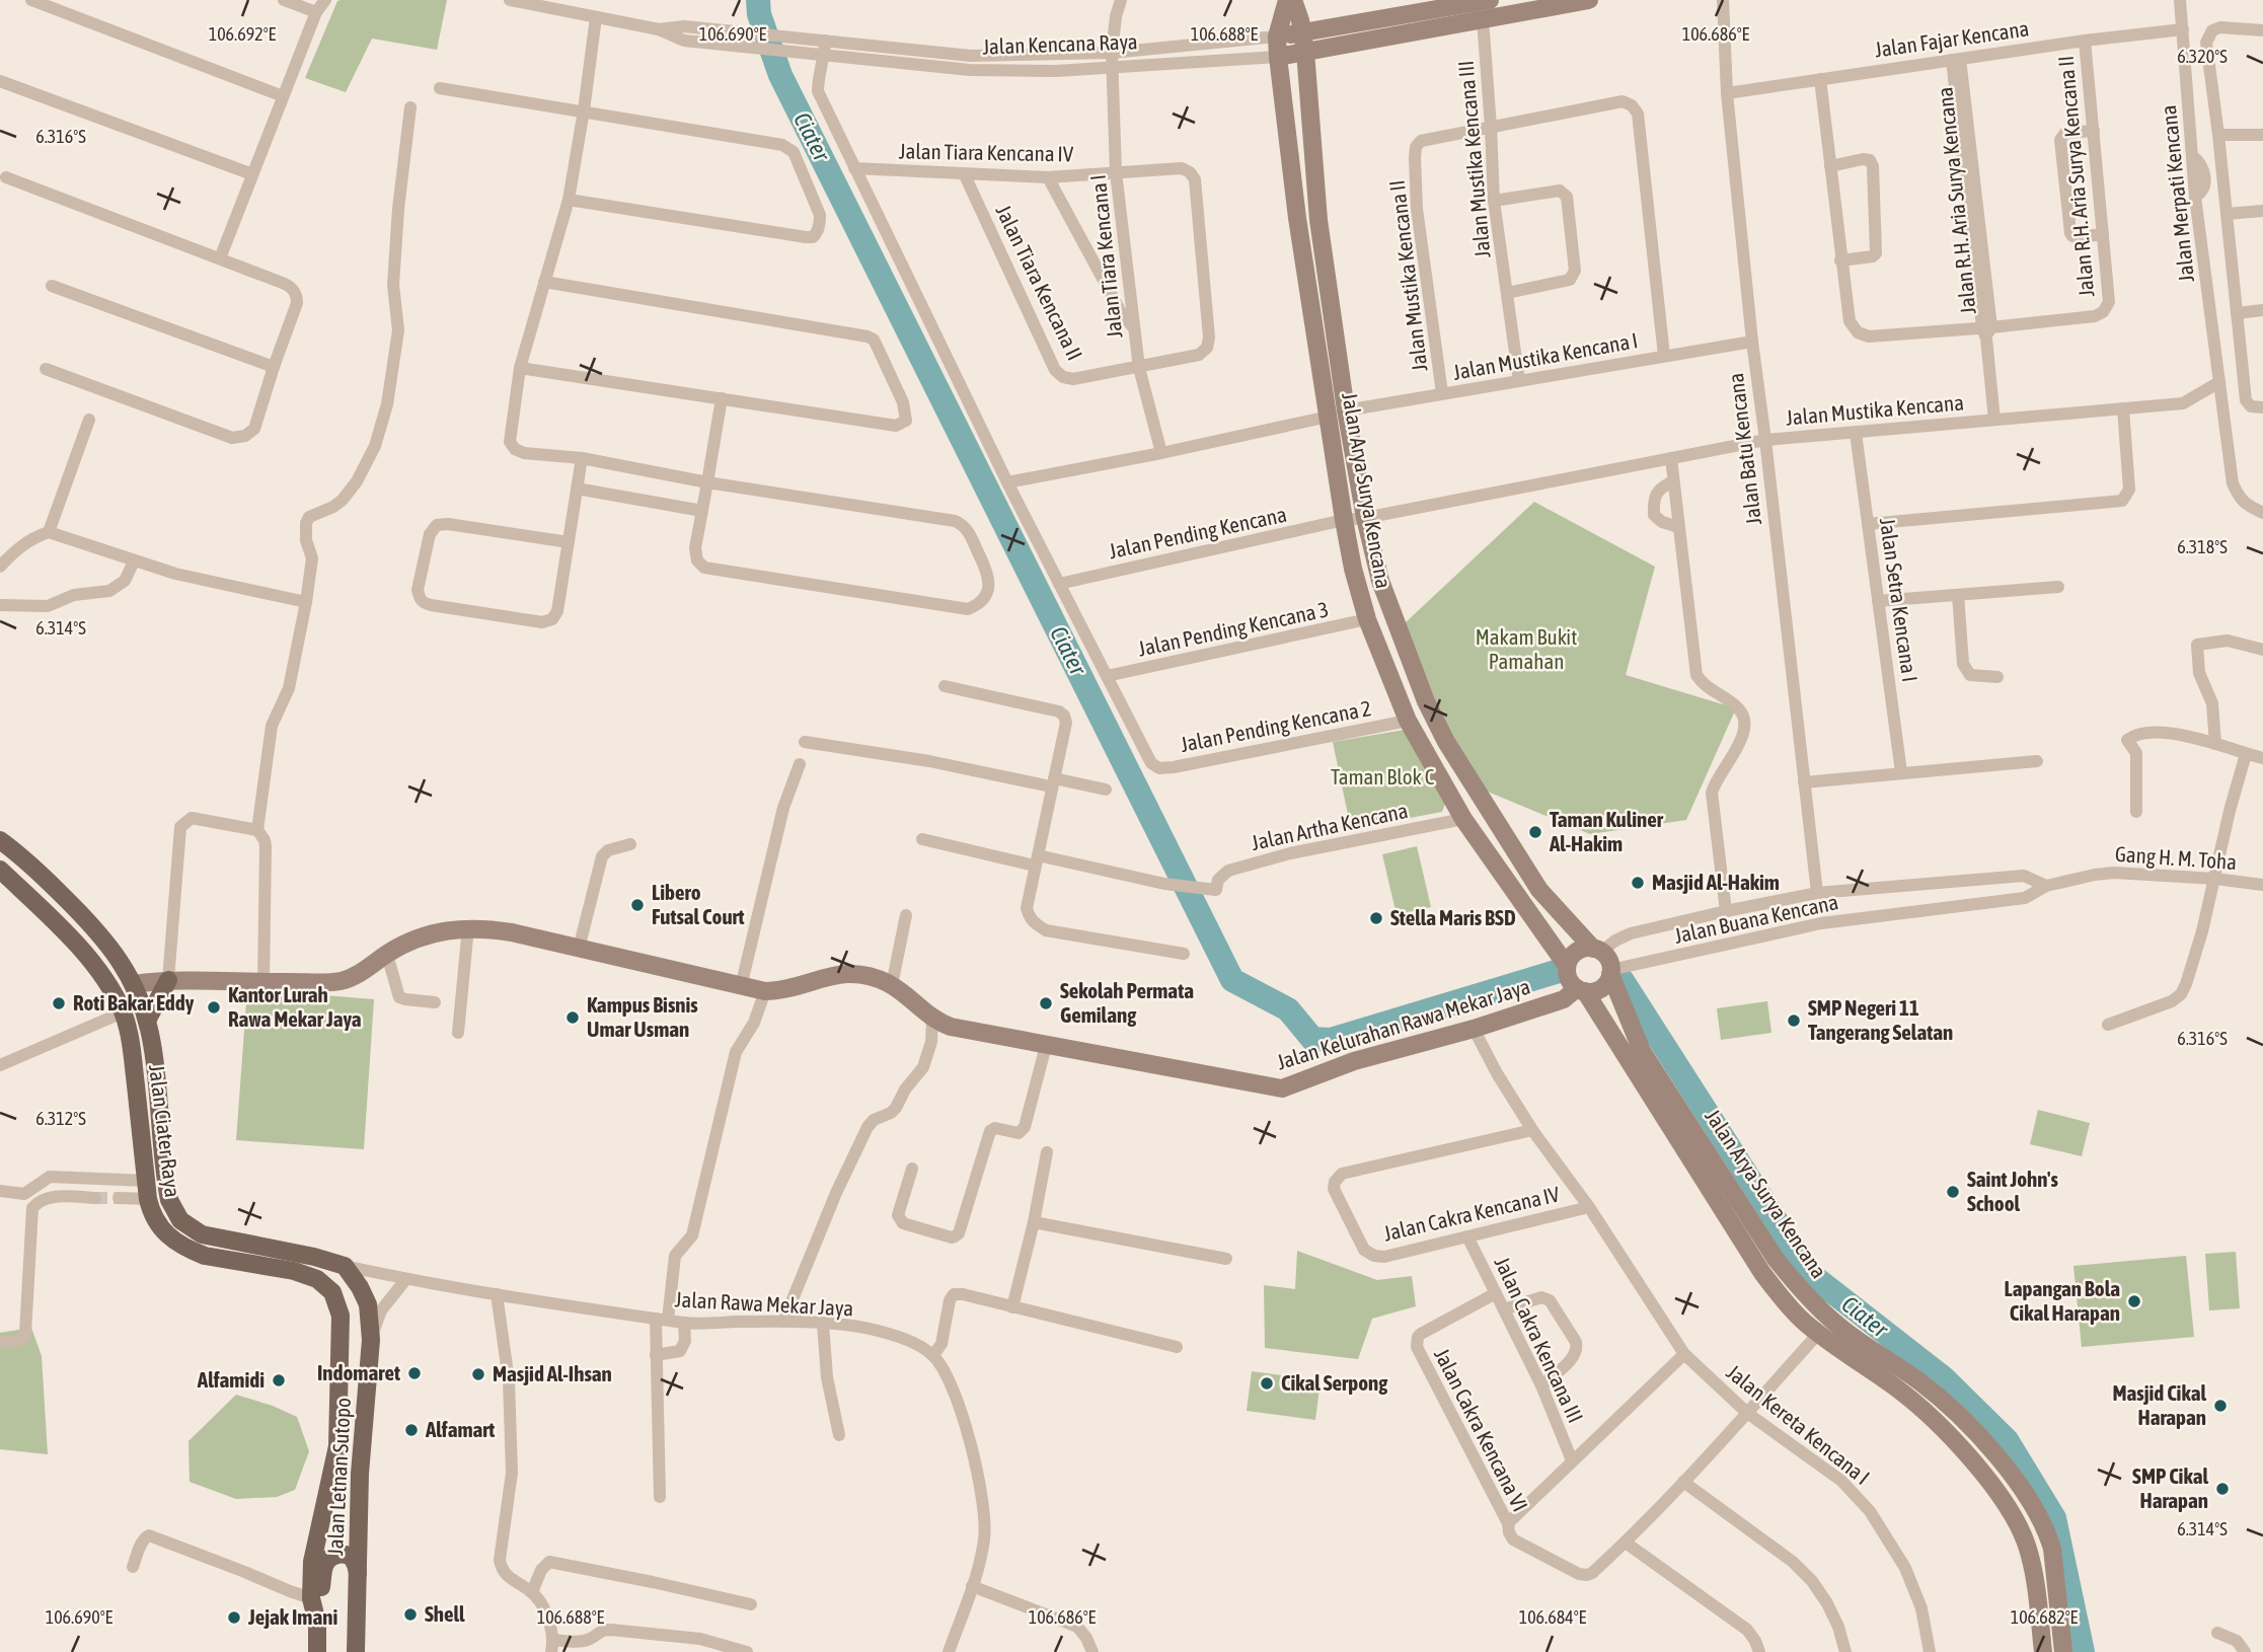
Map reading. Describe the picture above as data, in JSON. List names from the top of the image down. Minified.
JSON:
{"streets":{"main road":["Jalan Ciater Raya","Jalan Letnan Sutopo"],"street":["Jalan Fajar Kencana","Jalan Kencana Raya","Jalan Tiara Kencana IV","Jalan Mustika Kencana III","Jalan R.H. Aria Surya Kencana II","Jalan Merpati Kencana","Jalan R.H. Aria Surya Kencana","Jalan Tiara Kencana I","Jalan Mustika Kencana II","Jalan Tiara Kencana II","Jalan Mustika Kencana I","Jalan Mustika Kencana","Jalan Batu Kencana","Jalan Arya Surya Kencana","Jalan Pending Kencana","Jalan Setra Kencana I","Jalan Pending Kencana 3","Jalan Pending Kencana 2","Jalan Artha Kencana","Gang H. M. Toha","Jalan Buana Kencana","Jalan Kelurahan Rawa Mekar Jaya","Jalan Cakra Kencana IV","Jalan Rawa Mekar Jaya","Jalan Cakra Kencana III","Jalan Kereta Kencana I","Jalan Cakra Kencana VI"]},"crossings":[["Jalan Fajar Kencana","Jalan R.H. Aria Surya Kencana II"],["Jalan Fajar Kencana","Jalan Merpati Kencana"],["Jalan Fajar Kencana","Jalan R.H. Aria Surya Kencana"],["Jalan Fajar Kencana","Jalan Batu Kencana"],["Jalan Kencana Raya","Jalan Mustika Kencana III"],["Jalan Kencana Raya","Jalan Tiara Kencana I"],["Jalan Kencana Raya","Jalan Arya Surya Kencana"],["Jalan Tiara Kencana IV","Jalan Tiara Kencana I"],["Jalan Tiara Kencana IV","Jalan Tiara Kencana II"],["Jalan Mustika Kencana III","Jalan Mustika Kencana II"],["Jalan Mustika Kencana III","Jalan Mustika Kencana I"],["Jalan R.H. Aria Surya Kencana II","Jalan R.H. Aria Surya Kencana"],["Jalan Merpati Kencana","Jalan Mustika Kencana"],["Jalan R.H. Aria Surya Kencana","Jalan Mustika Kencana"],["Jalan Tiara Kencana I","Jalan Tiara Kencana II"],["Jalan Tiara Kencana I","Jalan Mustika Kencana I"],["Jalan Mustika Kencana II","Jalan Mustika Kencana I"],["Jalan Mustika Kencana I","Jalan Batu Kencana"],["Jalan Mustika Kencana I","Jalan Arya Surya Kencana"],["Jalan Mustika Kencana","Jalan Batu Kencana"],["Jalan Mustika Kencana","Jalan Arya Surya Kencana"],["Jalan Mustika Kencana","Jalan Pending Kencana"],["Jalan Mustika Kencana","Jalan Setra Kencana I"],["Jalan Batu Kencana","Jalan Buana Kencana"],["Jalan Arya Surya Kencana","Jalan Pending Kencana"],["Jalan Arya Surya Kencana","Jalan Pending Kencana 3"],["Jalan Arya Surya Kencana","Jalan Pending Kencana 2"],["Jalan Arya Surya Kencana","Jalan Artha Kencana"],["Jalan Arya Surya Kencana","Jalan Buana Kencana"],["Jalan Arya Surya Kencana","Jalan Kelurahan Rawa Mekar Jaya"],["Jalan Arya Surya Kencana","Jalan Cakra Kencana VI"],["Jalan Pending Kencana 3","Jalan Pending Kencana 2"],["Gang H. M. Toha","Jalan Buana Kencana"],["Jalan Buana Kencana","Jalan Kelurahan Rawa Mekar Jaya"],["Jalan Kelurahan Rawa Mekar Jaya","Jalan Ciater Raya"],["Jalan Kelurahan Rawa Mekar Jaya","Jalan Kereta Kencana I"],["Jalan Ciater Raya","Jalan Rawa Mekar Jaya"],["Jalan Ciater Raya","Jalan Letnan Sutopo"],["Jalan Cakra Kencana IV","Jalan Cakra Kencana III"],["Jalan Cakra Kencana IV","Jalan Kereta Kencana I"],["Jalan Rawa Mekar Jaya","Jalan Letnan Sutopo"],["Jalan Cakra Kencana III","Jalan Cakra Kencana VI"],["Jalan Kereta Kencana I","Jalan Cakra Kencana VI"]],"water":["Ciater"],"parks":["Makam Bukit Pamahan","Taman Blok C"],"places":["Taman Kuliner Al-Hakim","Masjid Al-Hakim","Libero Futsal Court","Stella Maris BSD","Roti Bakar Eddy","Sekolah Permata Gemilang","Kantor Lurah Rawa Mekar Jaya","Kampus Bisnis Umar Usman","SMP Negeri 11 Tangerang Selatan","Saint John's School","Lapangan Bola Cikal Harapan","Indomaret","Masjid Al-Ihsan","Alfamidi","Cikal Serpong","Masjid Cikal Harapan","Alfamart","SMP Cikal Harapan","Shell","Jejak Imani"],"coordinates":["106.692°E","106.690°E","106.688°E","106.686°E","6.320°S","6.316°S","6.318°S","6.314°S","6.312°S","106.684°E","106.682°E"]}
